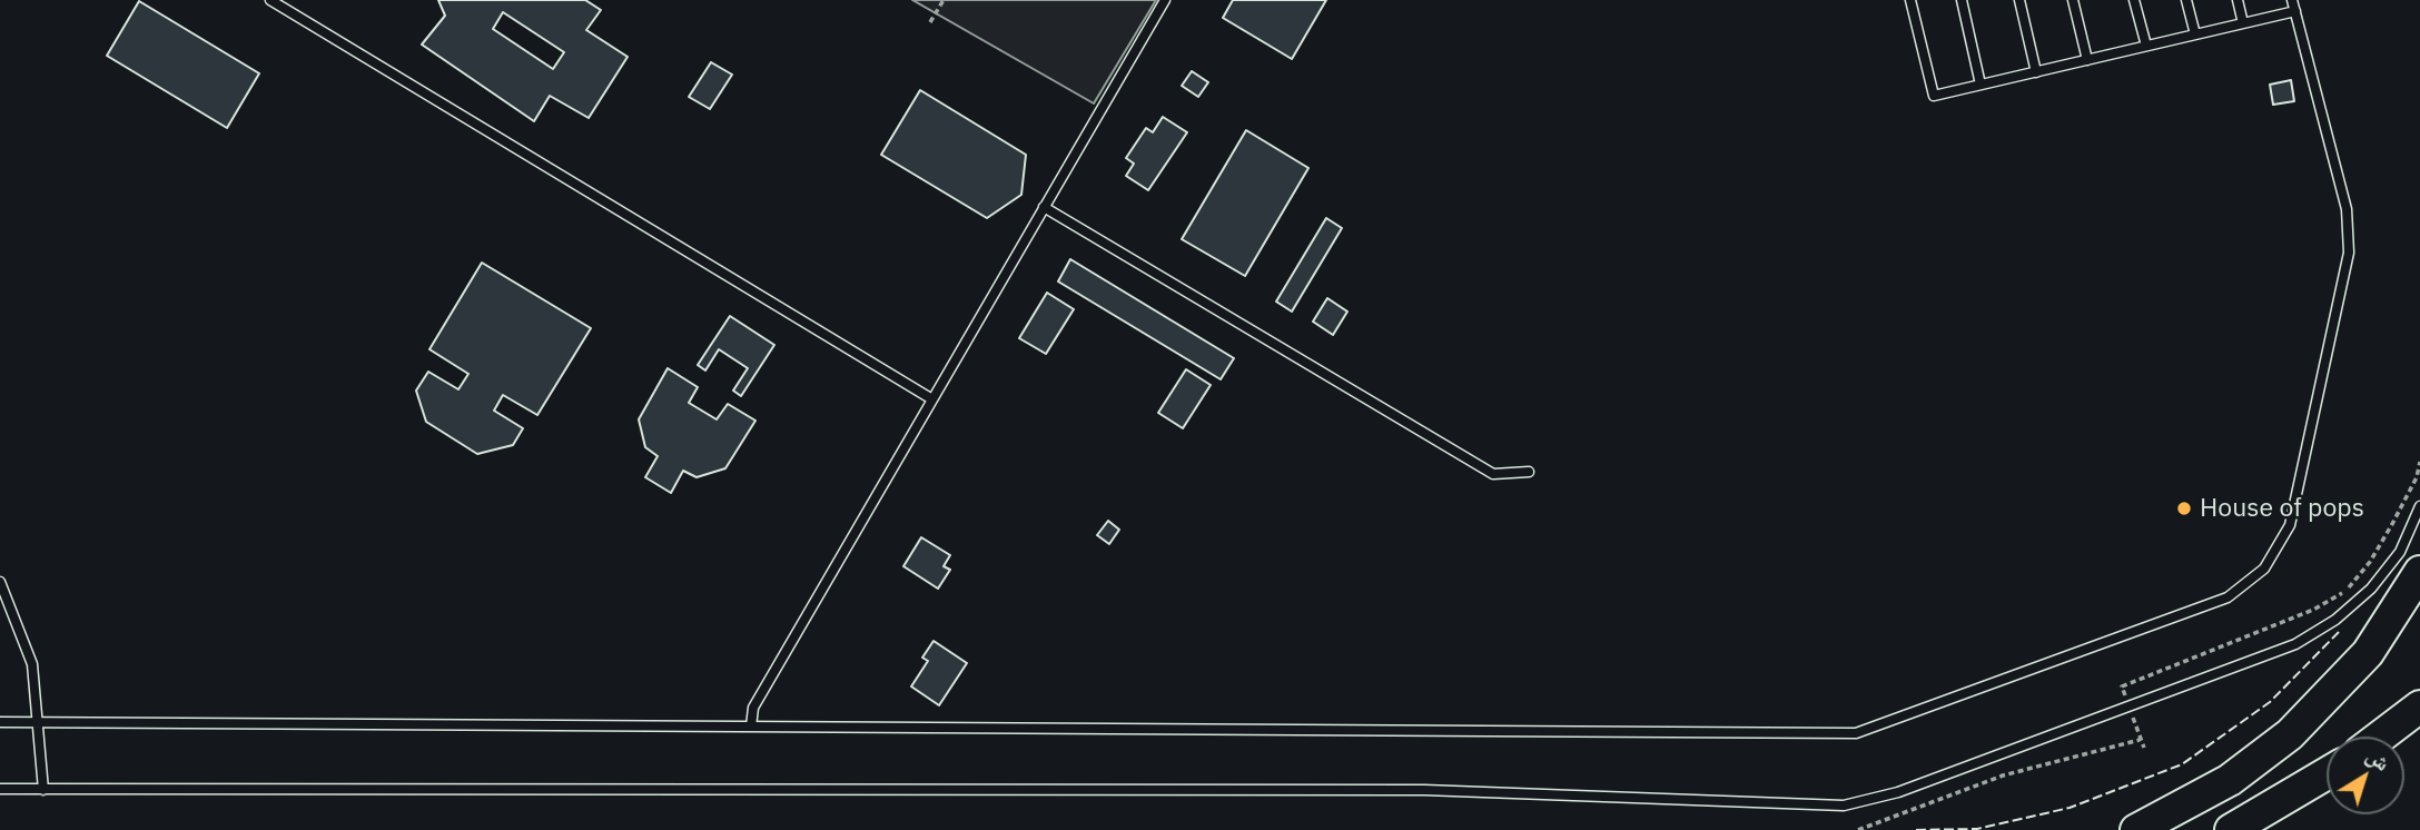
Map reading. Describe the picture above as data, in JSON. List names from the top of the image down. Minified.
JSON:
{"places":["House of pops"],"north":"top right"}
